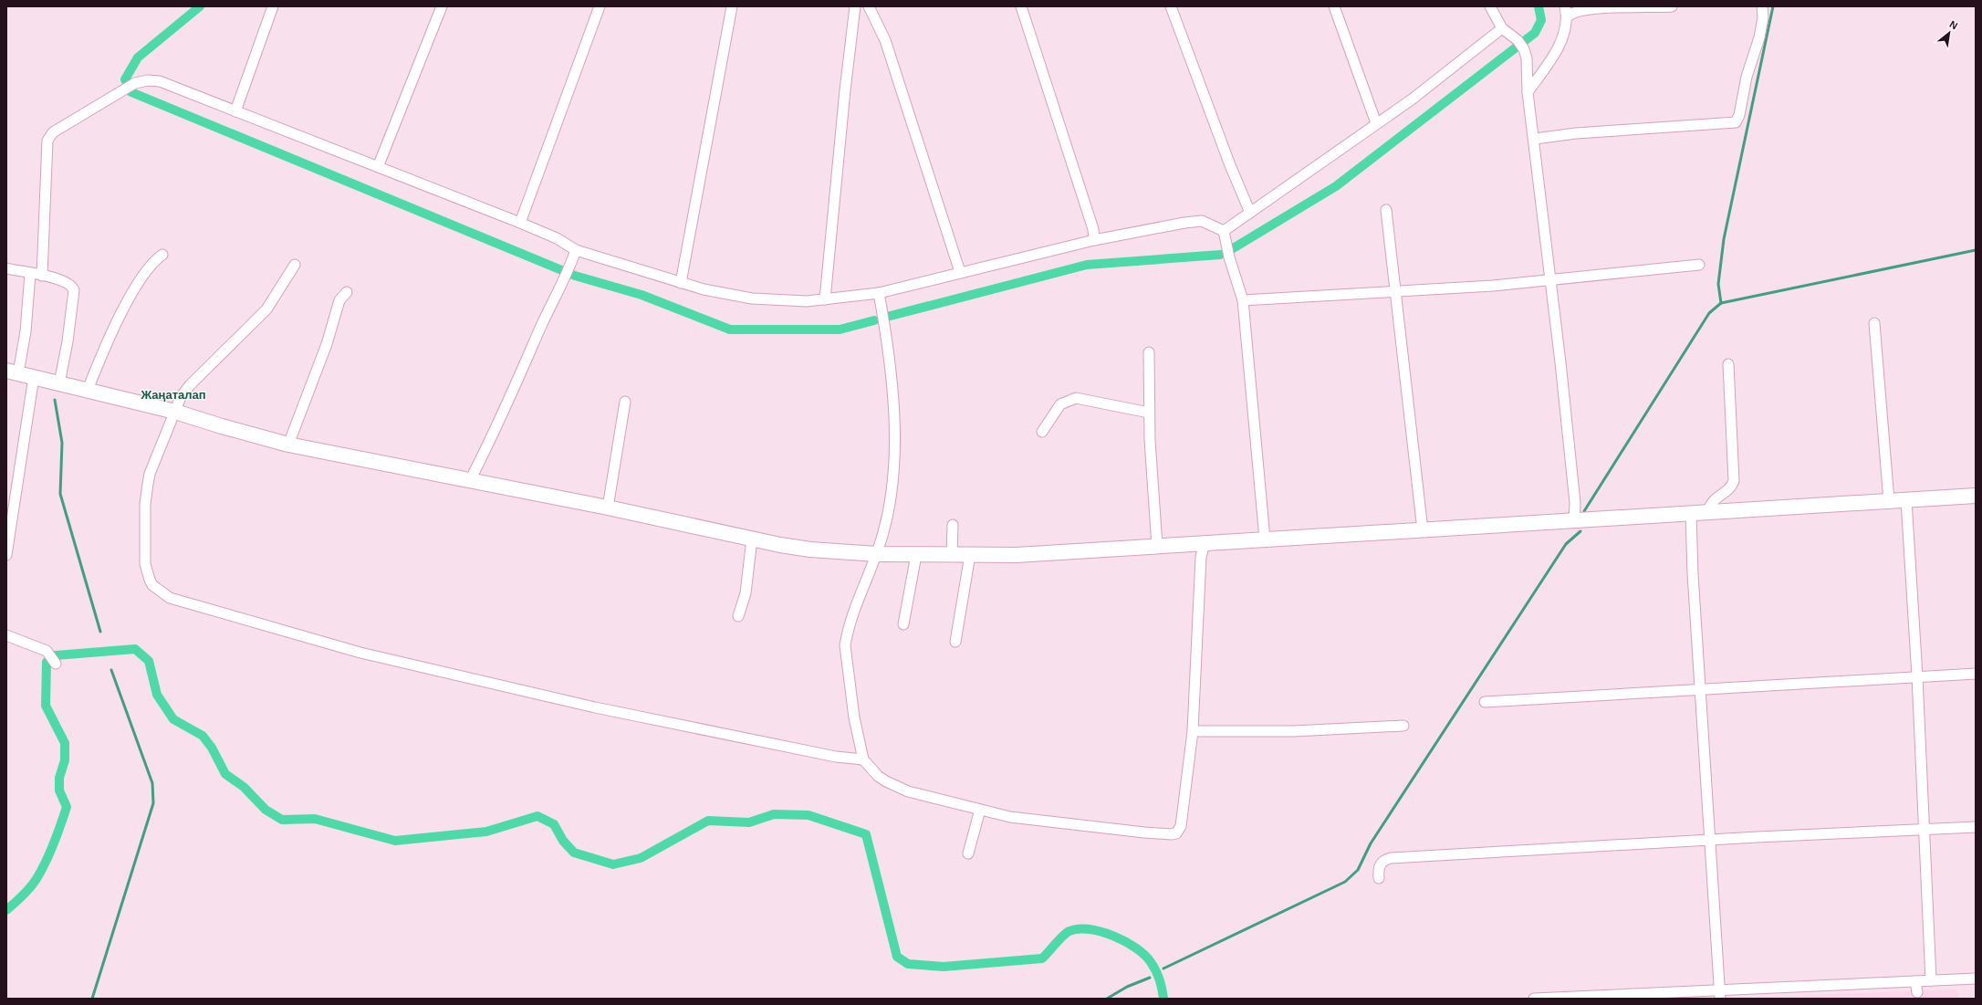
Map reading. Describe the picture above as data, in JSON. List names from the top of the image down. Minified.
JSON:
{"districts":["Жаңаталап"],"north":"top right"}
